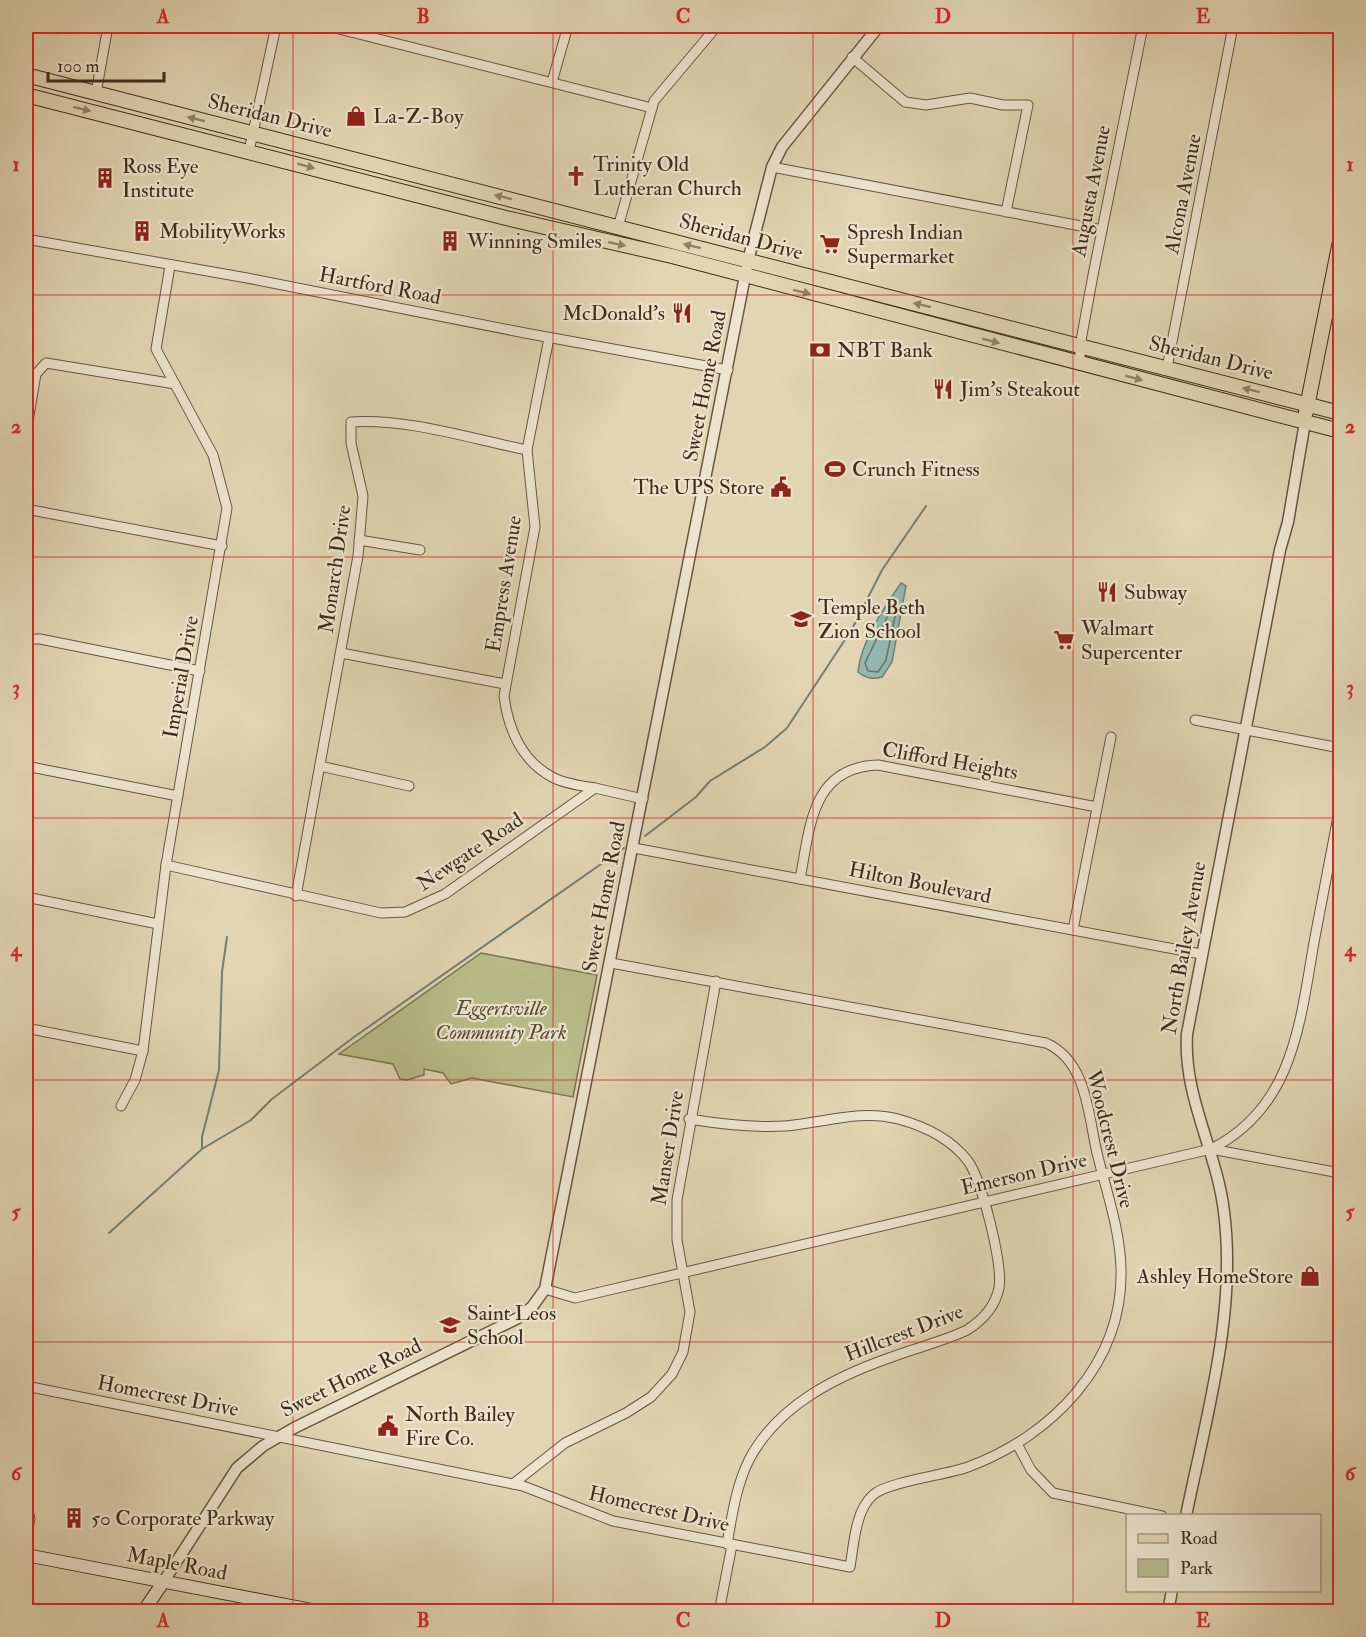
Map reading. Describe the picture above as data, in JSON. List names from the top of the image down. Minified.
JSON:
{"streets":{"main road":["Sheridan Drive","Sweet Home Road","Maple Road"],"street":["Augusta Avenue","Alcona Avenue","Hartford Road","Monarch Drive","Empress Avenue","Imperial Drive","Clifford Heights","Newgate Road","Hilton Boulevard","North Bailey Avenue","Woodcrest Drive","Manser Drive","Emerson Drive","Hillcrest Drive","Homecrest Drive"]},"crossings":[["Sheridan Drive","Augusta Avenue"],["Sheridan Drive","Alcona Avenue"],["Sheridan Drive","Sweet Home Road"],["Sheridan Drive","North Bailey Avenue"],["Hartford Road","Sweet Home Road"],["Hartford Road","Empress Avenue"],["Hartford Road","Imperial Drive"],["Sweet Home Road","Hilton Boulevard"],["Sweet Home Road","Woodcrest Drive"],["Sweet Home Road","Emerson Drive"],["Sweet Home Road","Homecrest Drive"],["Sweet Home Road","Maple Road"],["Monarch Drive","Empress Avenue"],["Monarch Drive","Newgate Road"],["Empress Avenue","Newgate Road"],["Imperial Drive","Newgate Road"],["Clifford Heights","Hilton Boulevard"],["Hilton Boulevard","North Bailey Avenue"],["North Bailey Avenue","Emerson Drive"],["Woodcrest Drive","Manser Drive"],["Woodcrest Drive","Emerson Drive"],["Woodcrest Drive","Homecrest Drive"],["Manser Drive","Emerson Drive"],["Manser Drive","Hillcrest Drive"],["Manser Drive","Homecrest Drive"],["Emerson Drive","Hillcrest Drive"],["Hillcrest Drive","Homecrest Drive"]],"parks":["Eggertsville Community Park"],"places":{"shop":["La-Z-Boy","Ashley HomeStore"],"church":["Trinity Old Lutheran Church"],"building":["Ross Eye Institute","MobilityWorks","Winning Smiles","50 Corporate Parkway"],"supermarket":["Spresh Indian Supermarket","Walmart Supercenter"],"restaurant":["McDonald's","Jim's Steakout","Subway"],"bank":["NBT Bank"],"sports":["Crunch Fitness"],"public building":["The UPS Store","North Bailey Fire Co."],"school or university":["Temple Beth Zion School","Saint Leos School"]},"legend":["Road","Park"],"scale_bar":"100 m","grid":{"columns":["A","B","C","D","E"],"rows":["1","2","3","4","5","6"]}}
